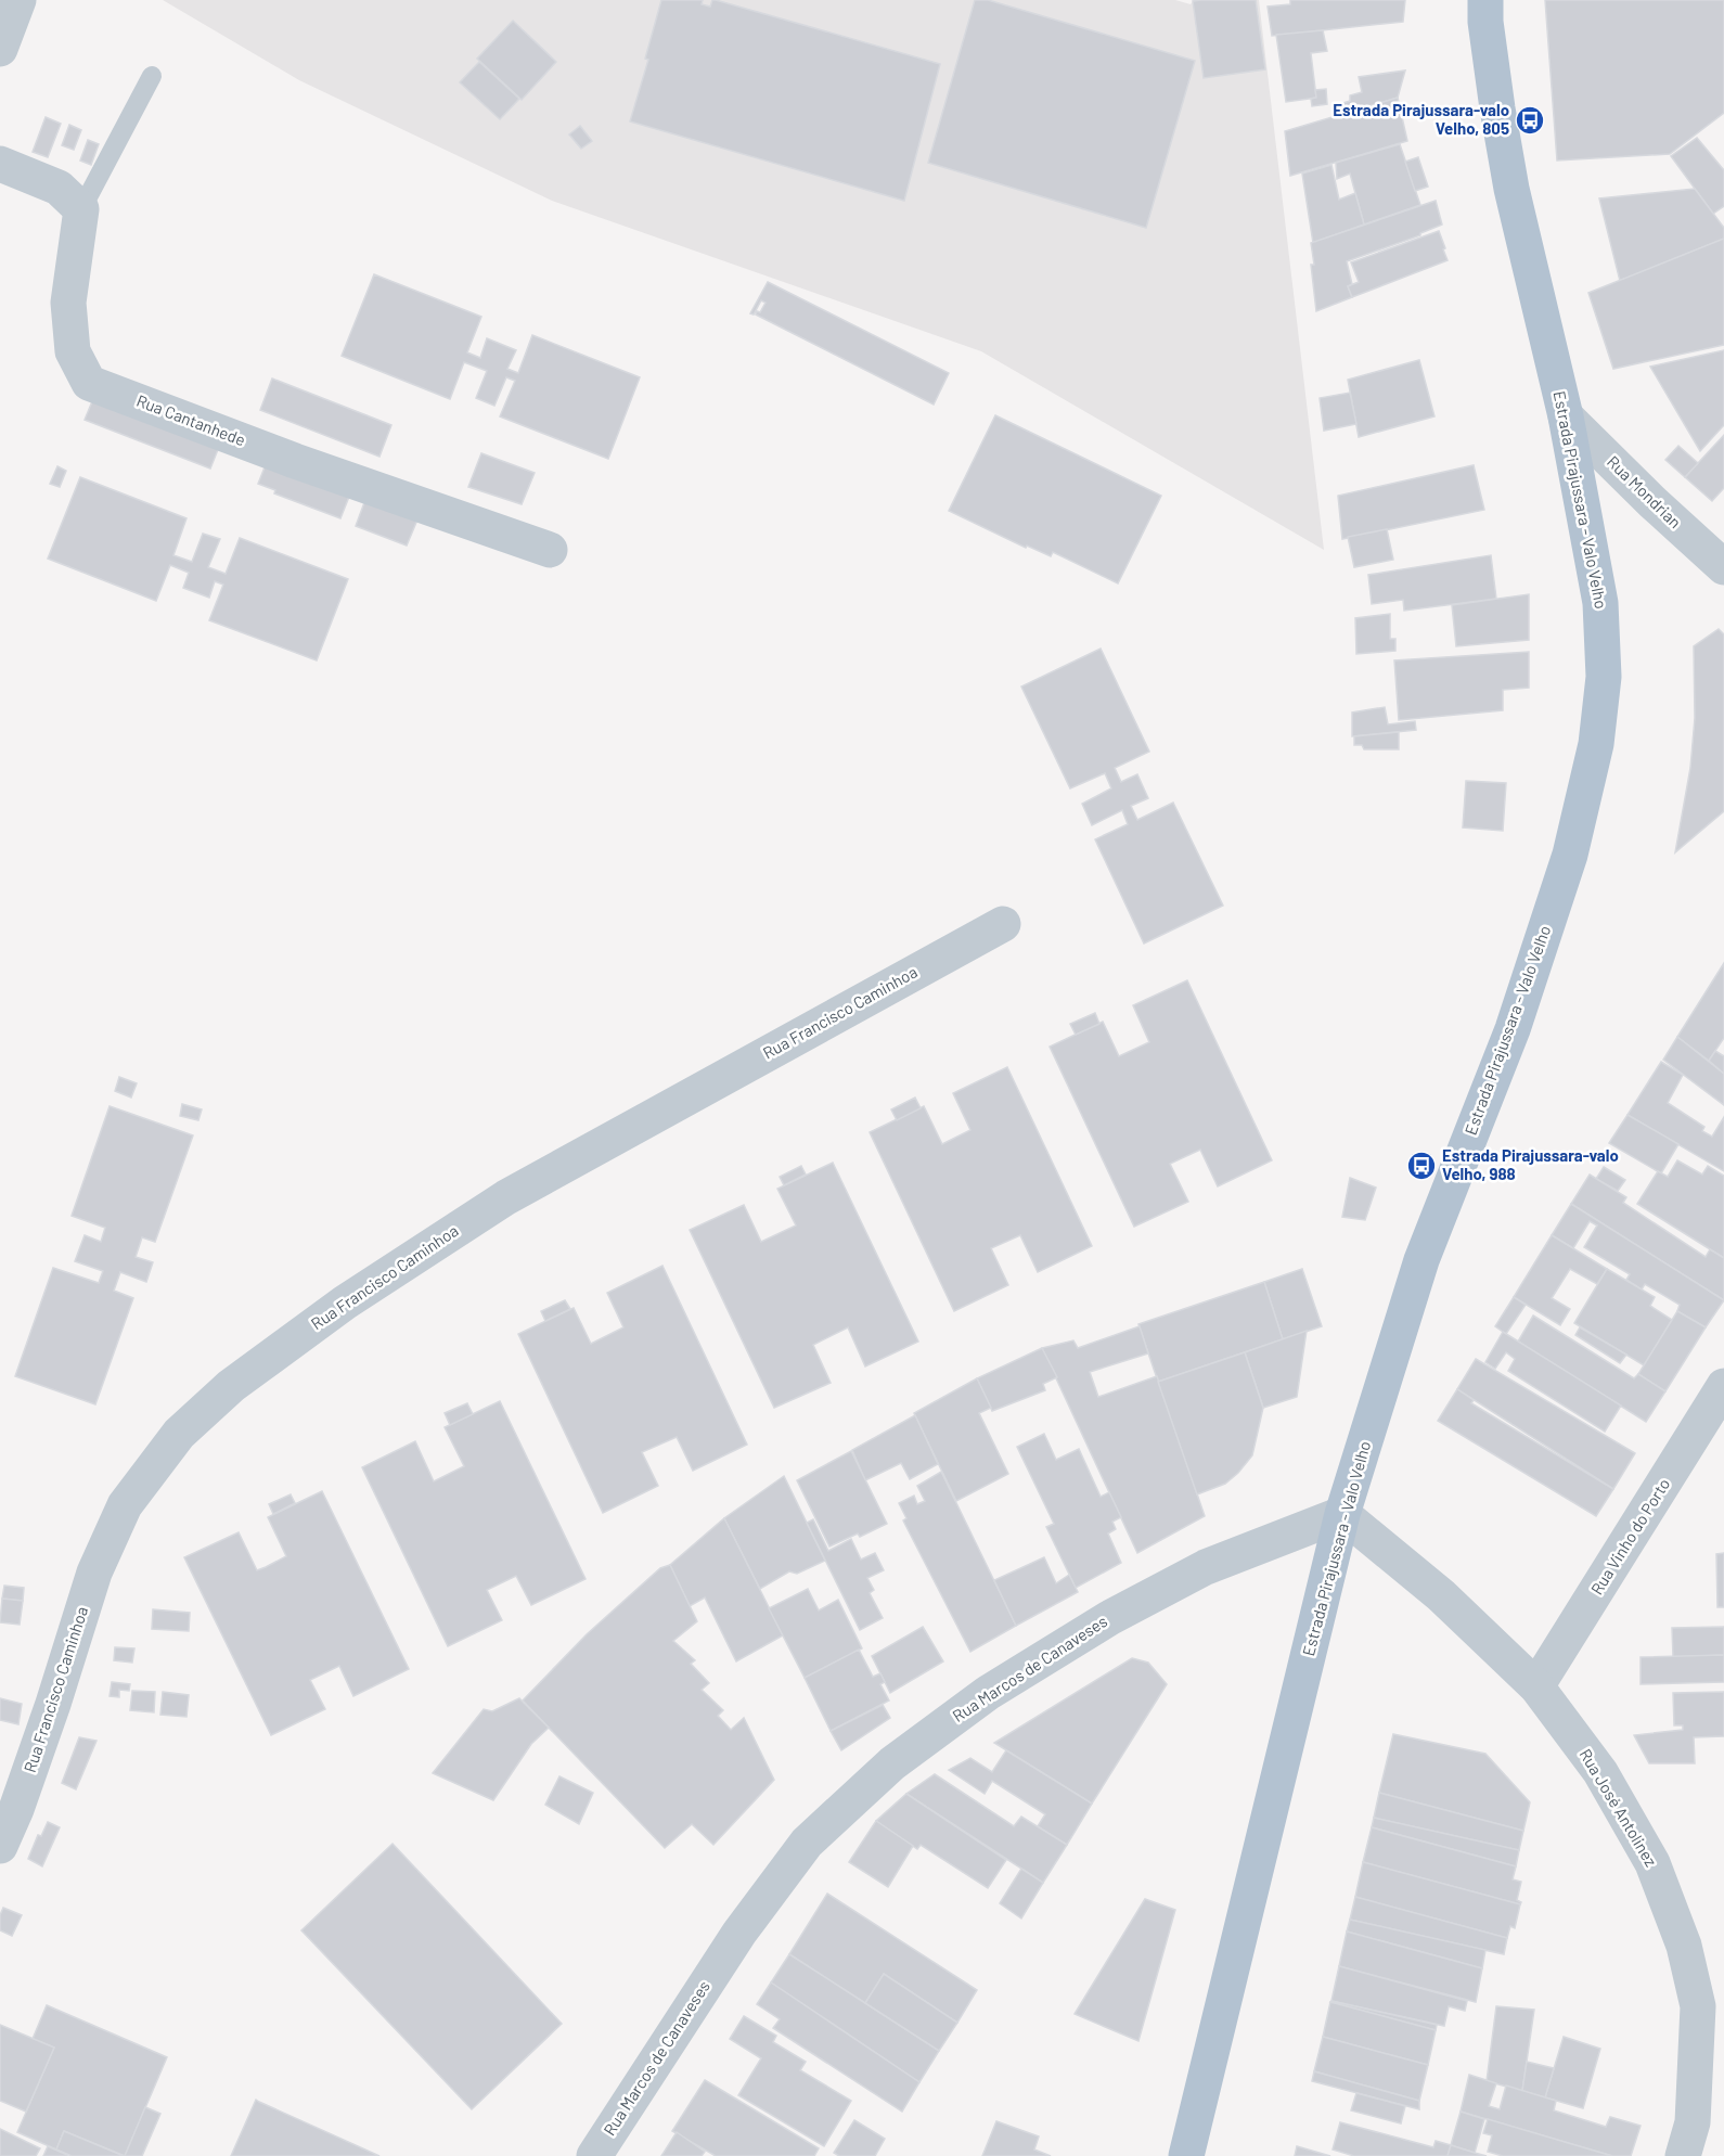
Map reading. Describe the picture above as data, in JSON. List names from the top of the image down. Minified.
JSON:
{"streets":{"main road":["Estrada Pirajussara - Valo Velho"],"street":["Rua Cantanhede","Rua Mondrian","Rua Francisco Caminhoa","Rua Vinho do Porto","Rua Marcos de Canaveses","Rua José Antolinez"]},"crossings":[["Rua Mondrian","Estrada Pirajussara - Valo Velho"],["Estrada Pirajussara - Valo Velho","Rua Marcos de Canaveses"],["Estrada Pirajussara - Valo Velho","Rua José Antolinez"],["Rua Vinho do Porto","Rua José Antolinez"],["Rua Marcos de Canaveses","Rua José Antolinez"]],"places":{"bus stop":["Estrada Pirajussara-valo Velho, 805","Estrada Pirajussara-valo Velho, 988"]}}
